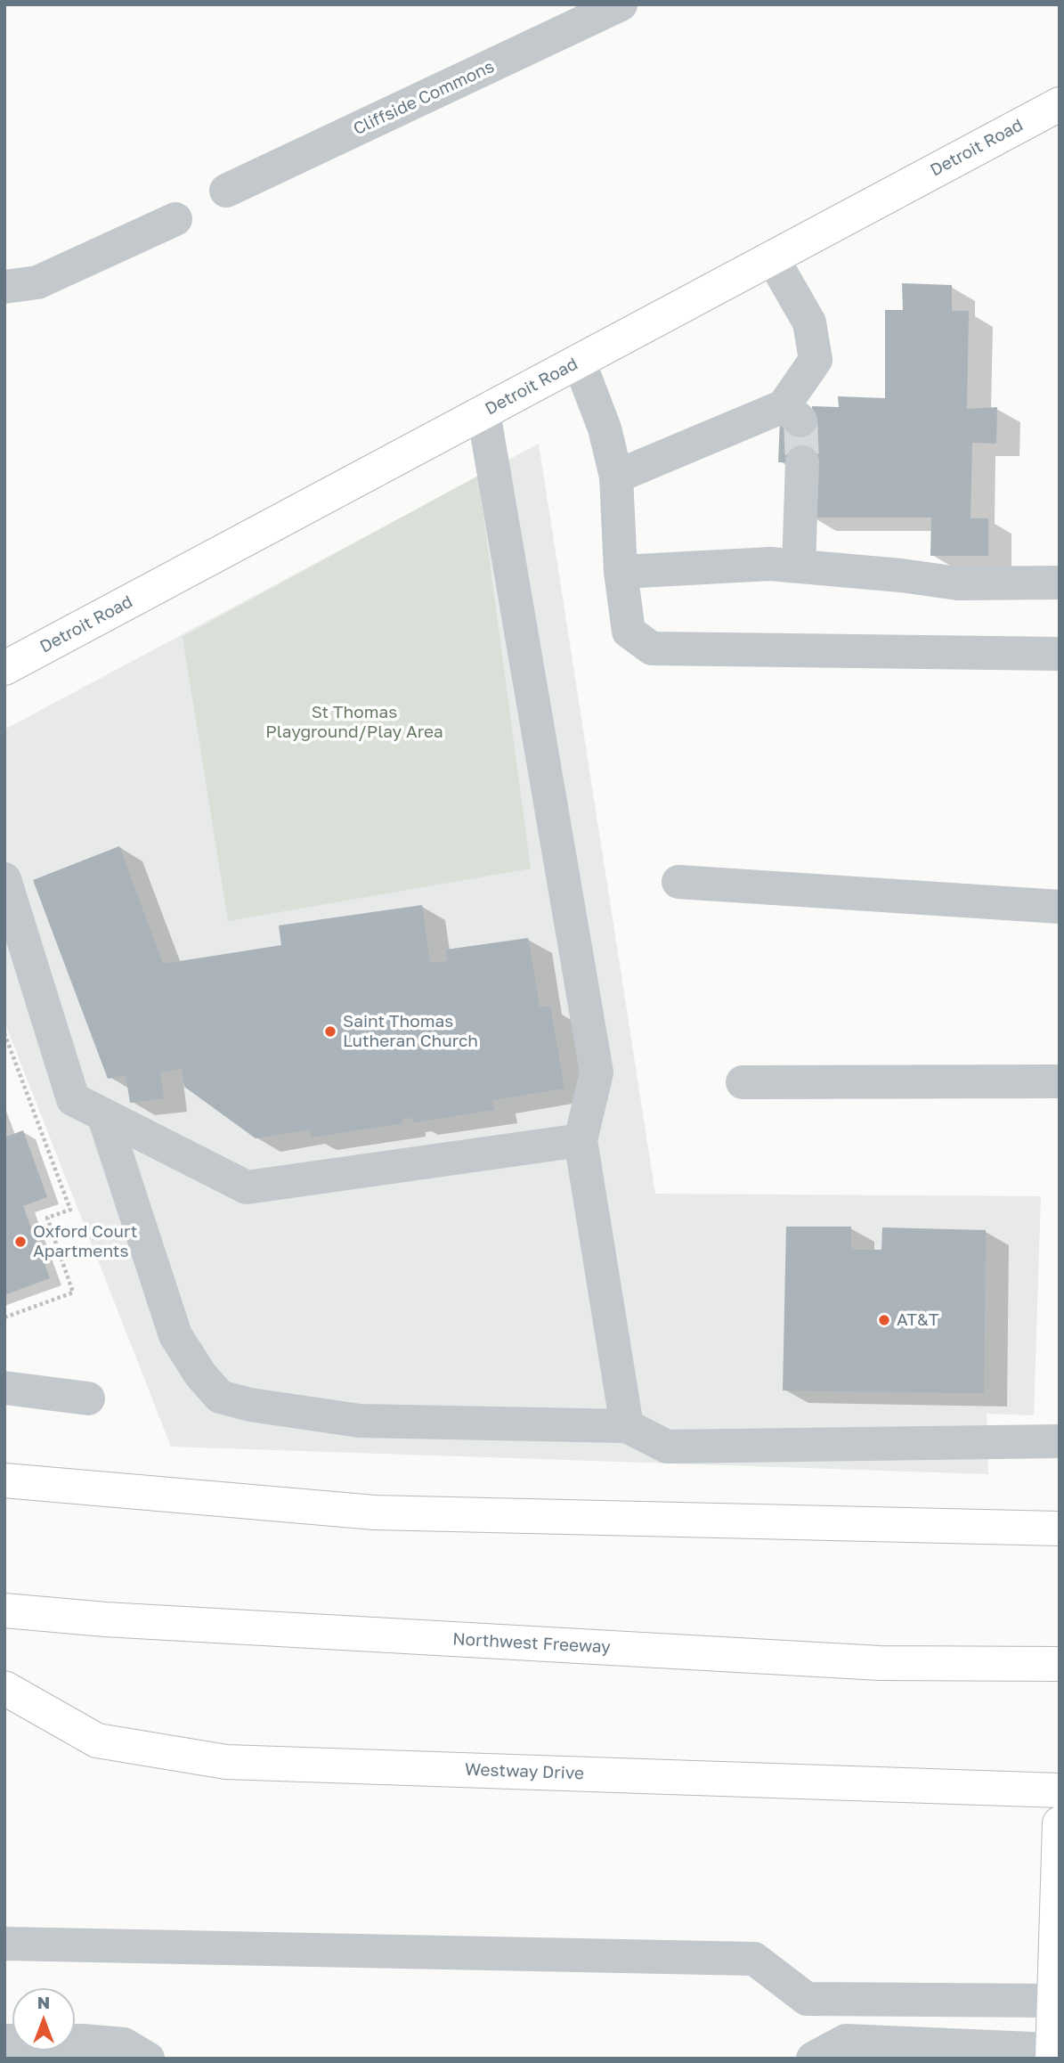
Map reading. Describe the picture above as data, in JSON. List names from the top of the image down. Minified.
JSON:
{"streets":{"main road":["Detroit Road","Northwest Freeway","Westway Drive"],"street":["Cliffside Commons"]},"parks":["St Thomas Playground/Play Area"],"places":["Saint Thomas Lutheran Church","Oxford Court Apartments","AT&T"],"north":"top"}
